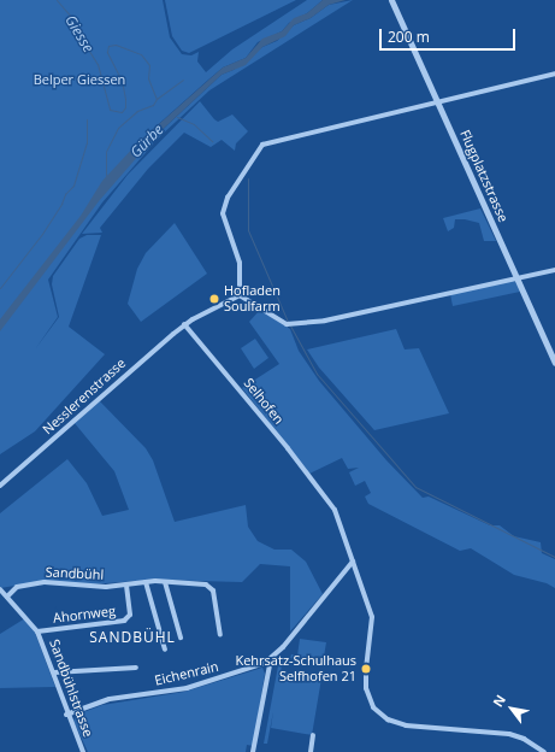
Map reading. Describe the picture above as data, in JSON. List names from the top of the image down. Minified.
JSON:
{"streets":{"street":["Flugplatzstrasse","Nesslerenstrasse","Selhofen","Sandbühl","Ahornweg","Eichenrain","Sandbühlstrasse"]},"crossings":[["Nesslerenstrasse","Selhofen"],["Sandbühl","Ahornweg"],["Sandbühl","Sandbühlstrasse"],["Ahornweg","Sandbühlstrasse"],["Eichenrain","Sandbühlstrasse"]],"districts":["SANDBÜHL"],"water":["Giesse","Gürbe"],"parks":["Belper Giessen"],"places":["Hofladen Soulfarm","Kehrsatz-Schulhaus Selfhofen 21"],"scale_bar":"200 m","north":"top left"}
